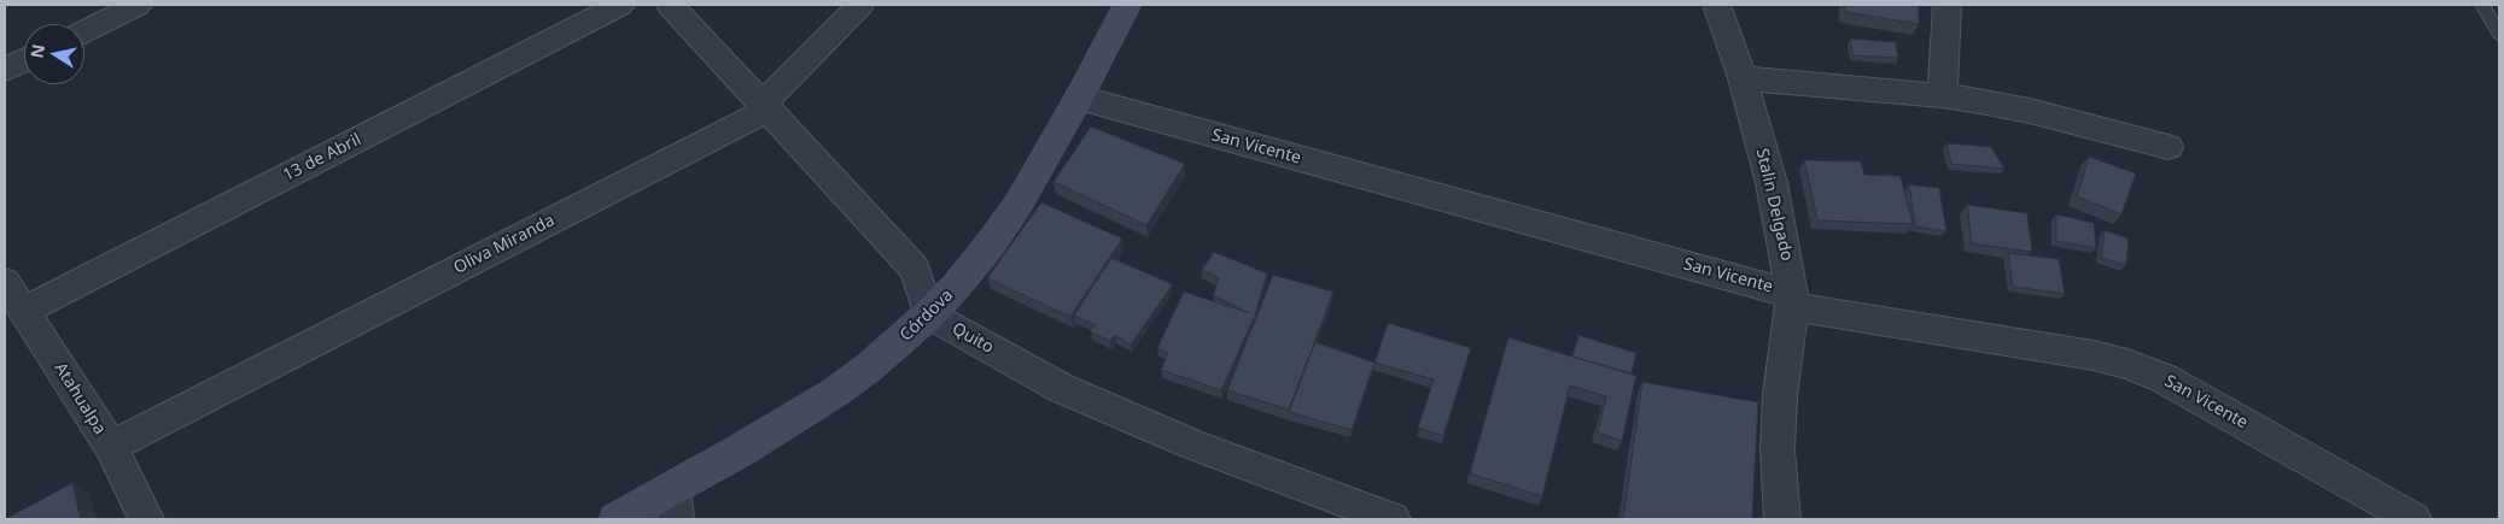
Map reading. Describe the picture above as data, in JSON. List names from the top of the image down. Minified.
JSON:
{"streets":{"street":["San Vicente","13 de Abril","Stalin Delgado","Oliva Miranda","Córdova","Quito","Atahualpa"]},"crossings":[["San Vicente","Stalin Delgado"],["San Vicente","Córdova"],["13 de Abril","Atahualpa"],["Oliva Miranda","Atahualpa"],["Córdova","Quito"]],"north":"left"}
